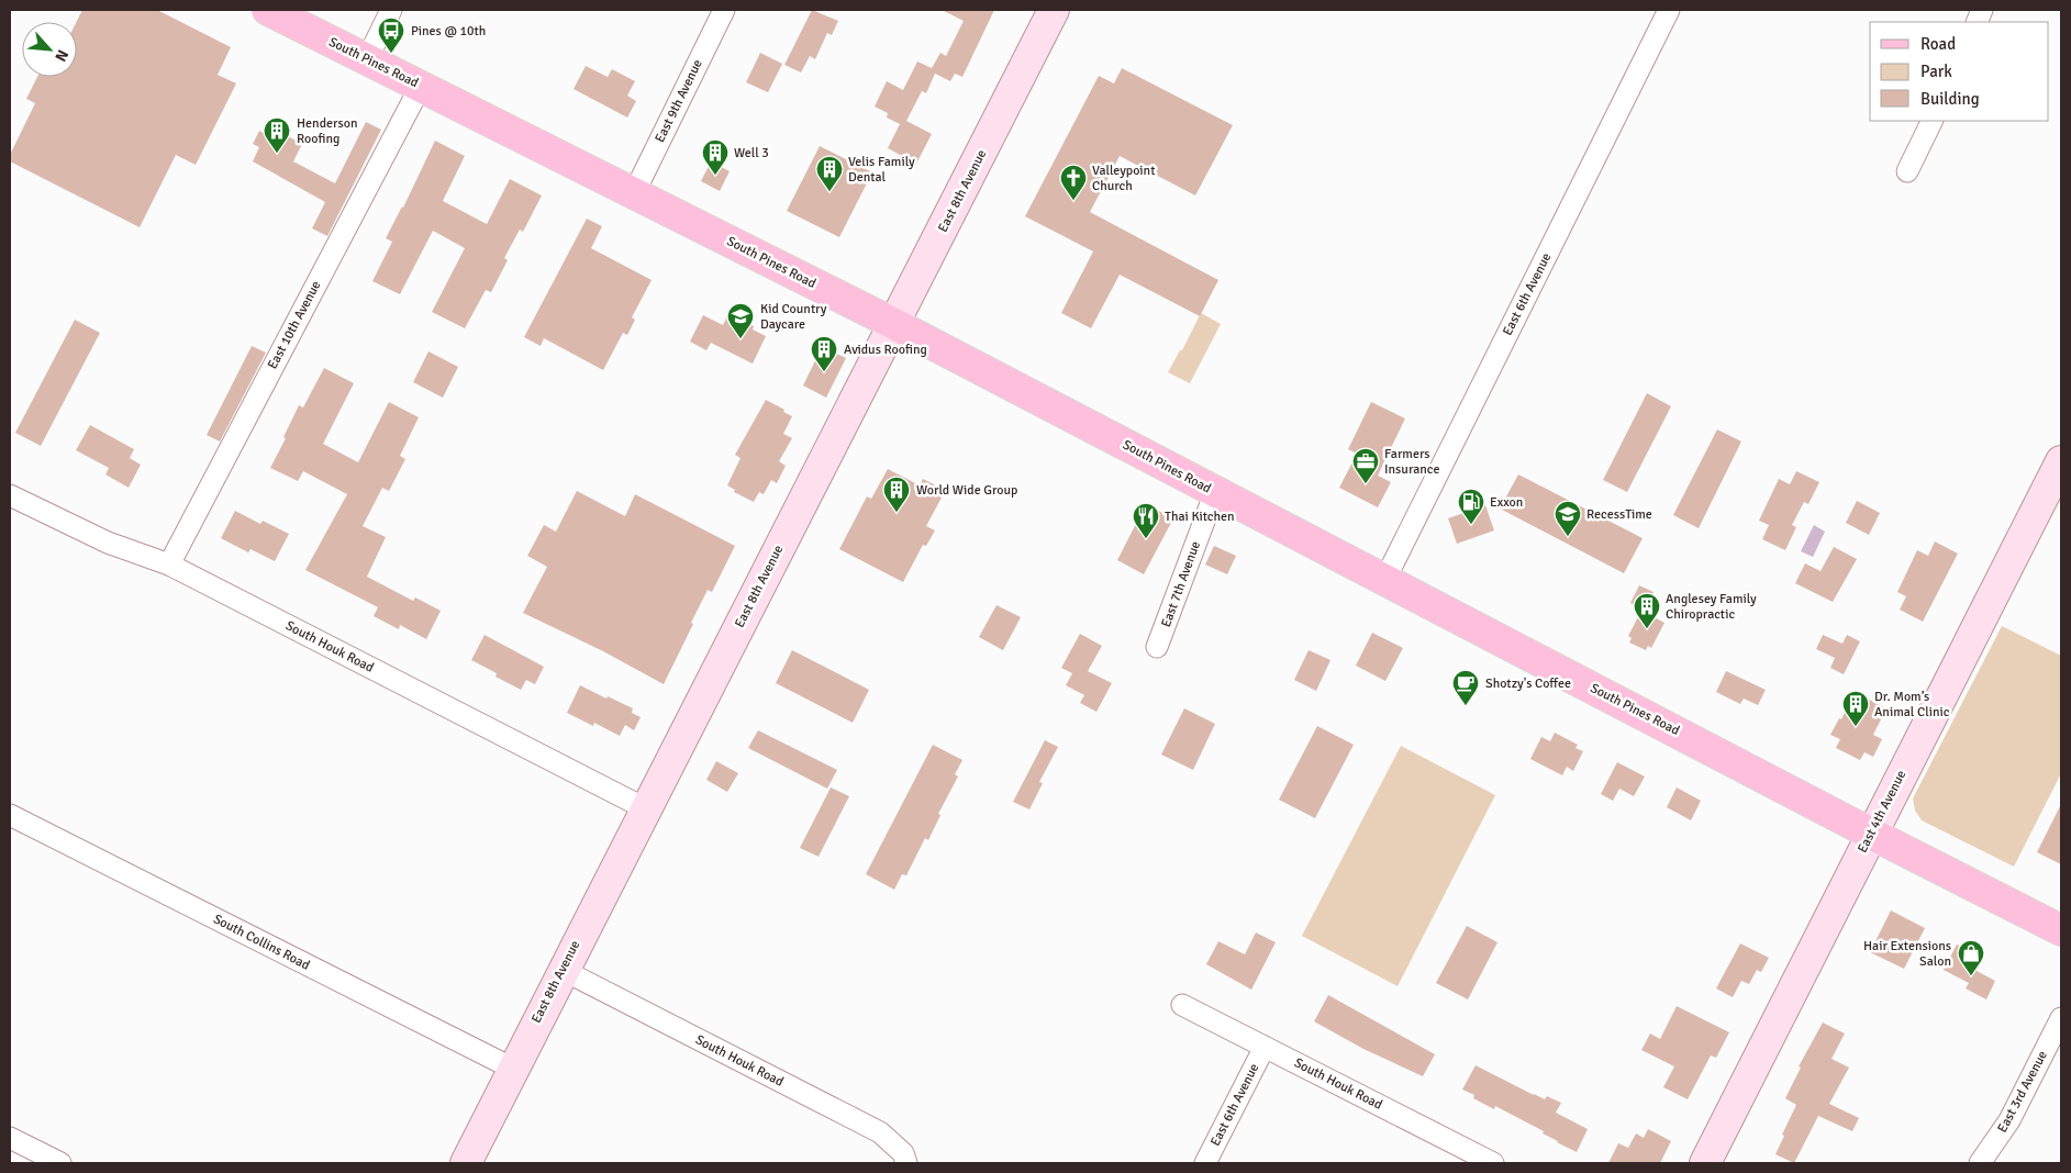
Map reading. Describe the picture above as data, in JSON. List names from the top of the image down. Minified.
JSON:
{"streets":{"main road":["South Pines Road"],"street":["East 9th Avenue","East 8th Avenue","East 6th Avenue","East 10th Avenue","East 7th Avenue","South Houk Road","East 4th Avenue","South Collins Road","East 3rd Avenue"]},"crossings":[["South Pines Road","East 9th Avenue"],["South Pines Road","East 8th Avenue"],["South Pines Road","East 6th Avenue"],["South Pines Road","East 10th Avenue"],["South Pines Road","East 7th Avenue"],["South Pines Road","East 4th Avenue"],["East 8th Avenue","South Houk Road"],["East 8th Avenue","South Collins Road"],["East 6th Avenue","South Houk Road"],["East 10th Avenue","South Houk Road"]],"places":{"bus stop":["Pines @ 10th"],"building":["Henderson Roofing","Well 3","Velis Family Dental","Avidus Roofing","World Wide Group","Anglesey Family Chiropractic","Dr. Mom’s Animal Clinic"],"church":["Valleypoint Church"],"school or university":["Kid Country Daycare","RecessTime"],"office":["Farmers Insurance"],"fuel station":["Exxon"],"restaurant":["Thai Kitchen"],"cafe":["Shotzy's Coffee"],"shop":["Hair Extensions Salon"]},"legend":["Road","Park","Building"],"north":"bottom right"}
